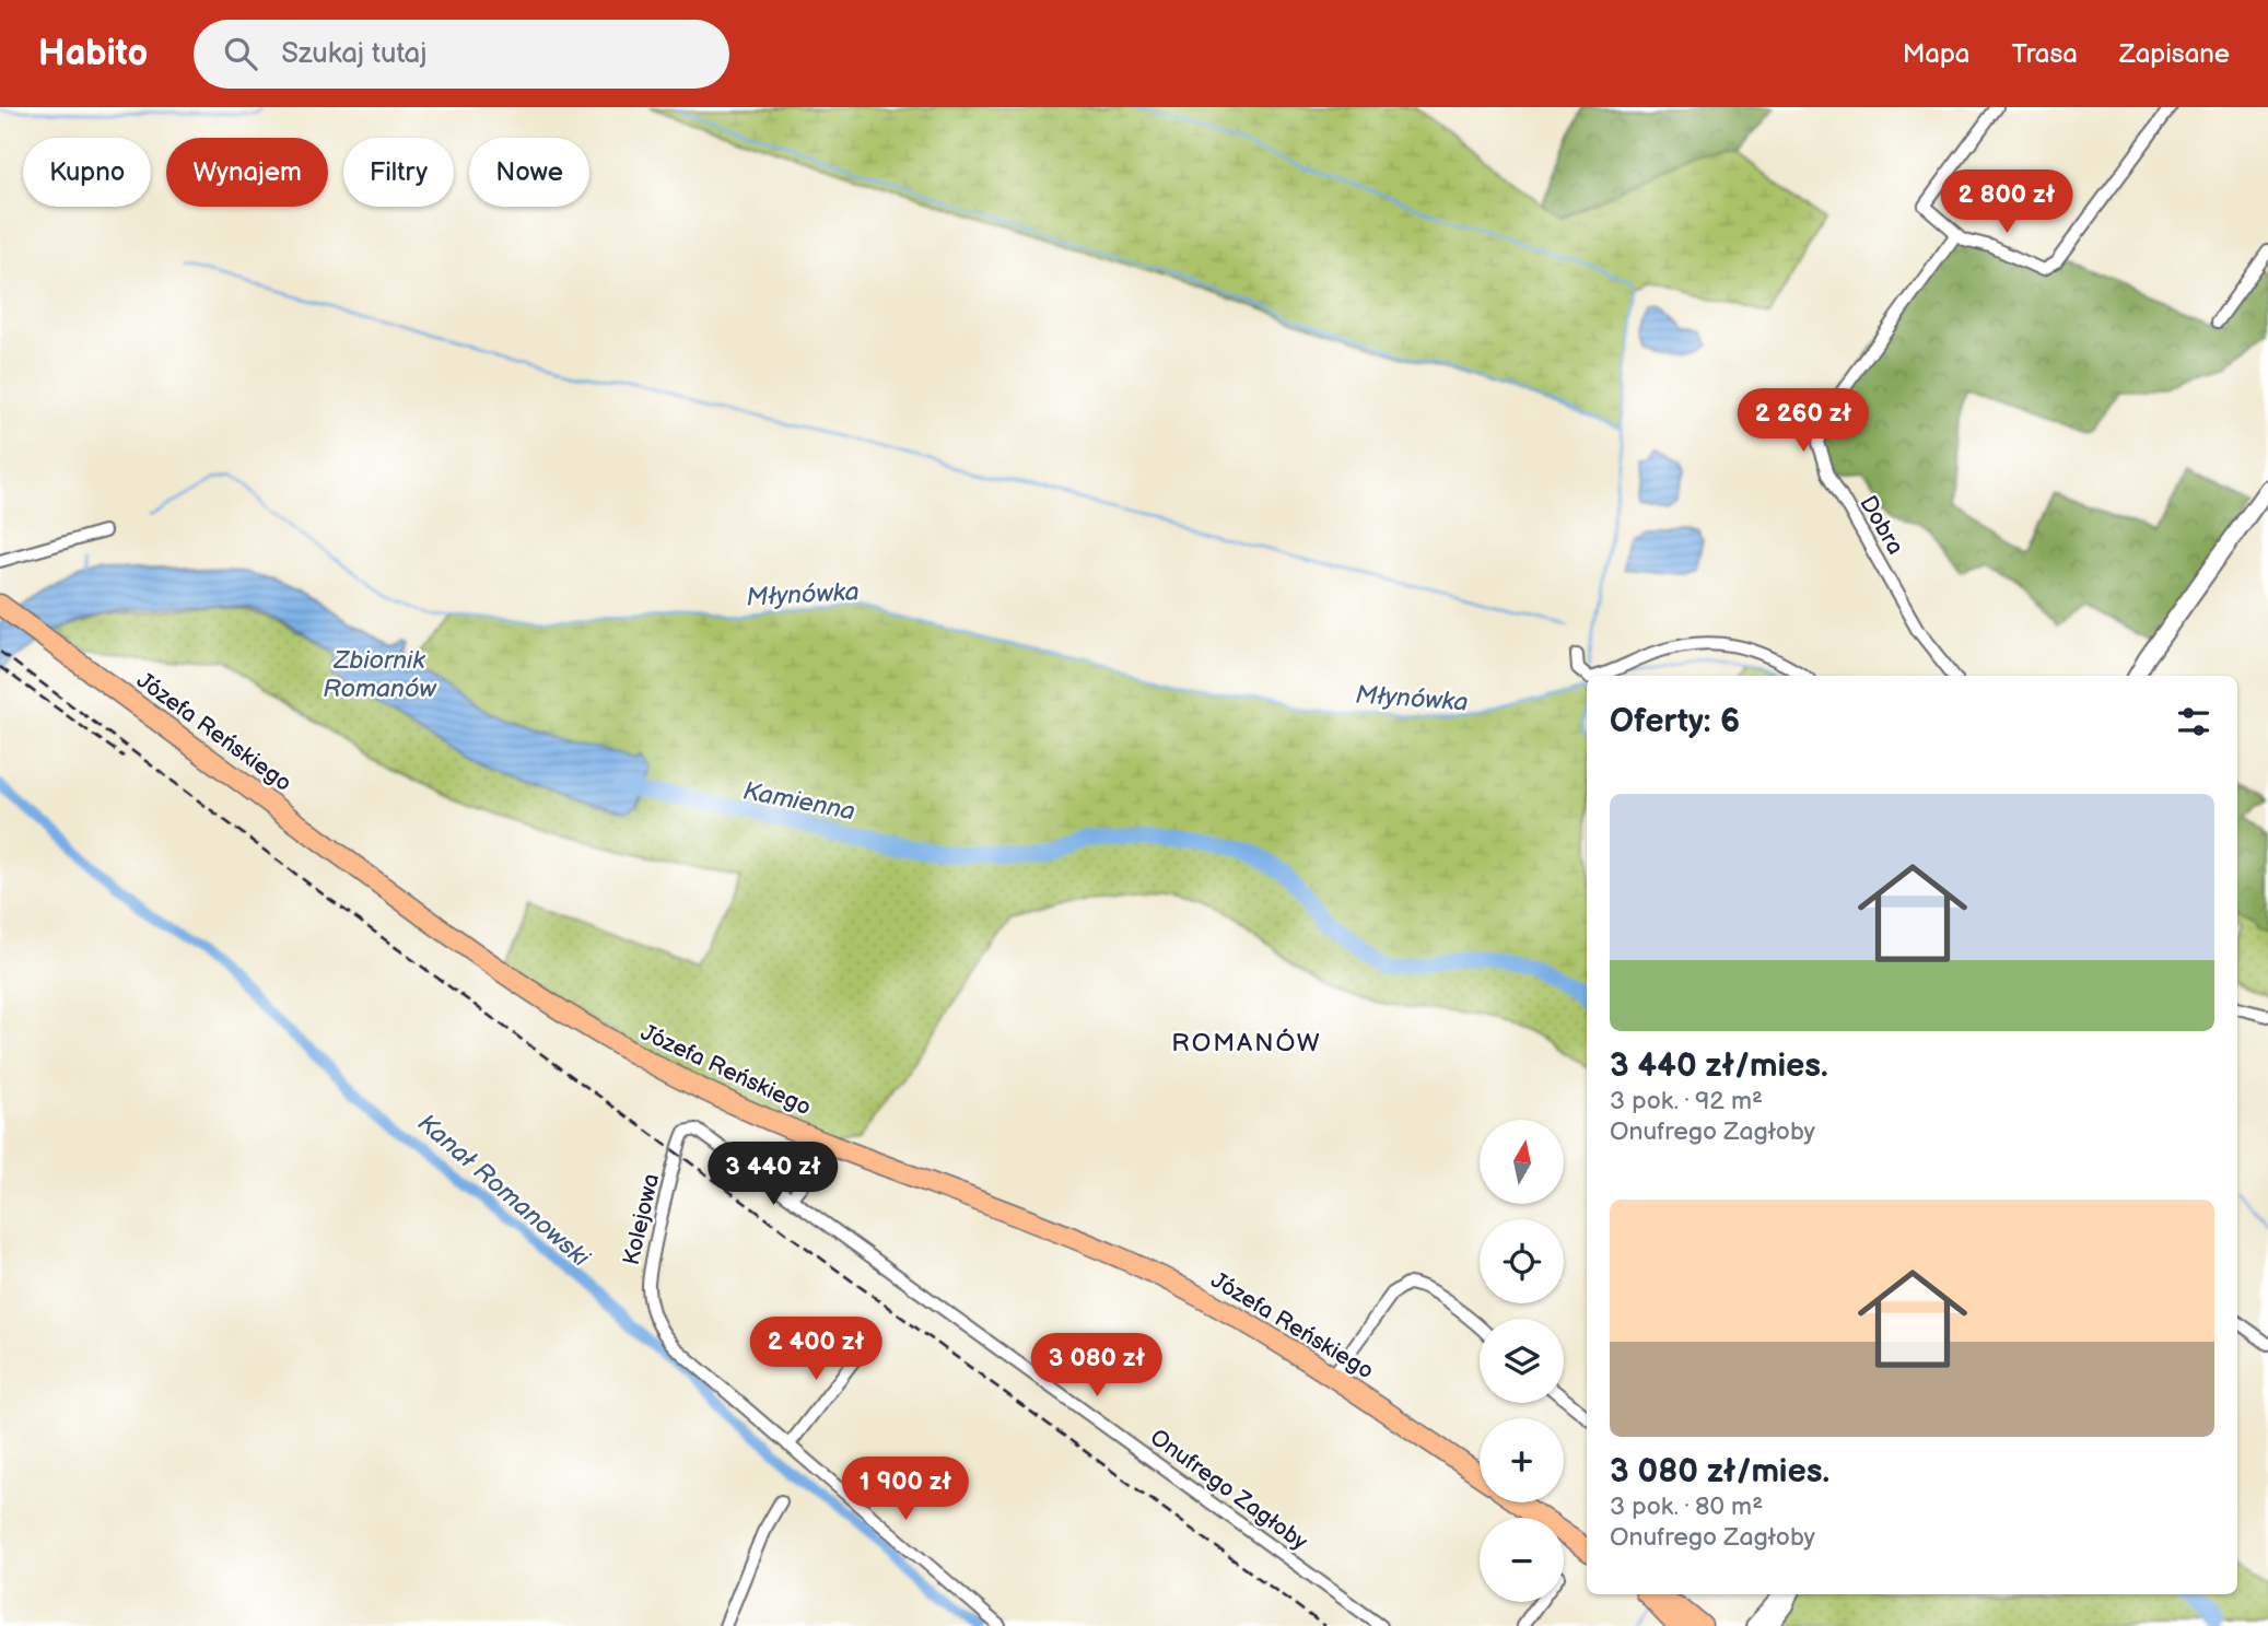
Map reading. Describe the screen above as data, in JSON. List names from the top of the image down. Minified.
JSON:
{"streets":{"main road":["Józefa Reńskiego"],"street":["Dobra","Kolejowa","Onufrego Zagłoby"]},"crossings":[["Kolejowa","Onufrego Zagłoby"]],"districts":["ROMANÓW"],"water":["Młynówka","Zbiornik Romanów","Kamienna","Kanał Romanowski"],"north":"top","page":{"header":"Habito","search":"Szukaj tutaj","nav":["Mapa","Trasa","Zapisane"],"chip":["Kupno","Wynajem","Filtry","Nowe"],"price":["2 800 zł","2 260 zł","3 440 zł","2 400 zł","3 080 zł","1 900 zł"],"heading":"Oferty: 6","list":[{"name":"3 440 zł/mies.","note":"3 pok. · 92 m² · Onufrego Zagłoby"},{"name":"3 080 zł/mies.","note":"3 pok. · 80 m² · Onufrego Zagłoby"}],"map_buttons":["+","−"]}}
